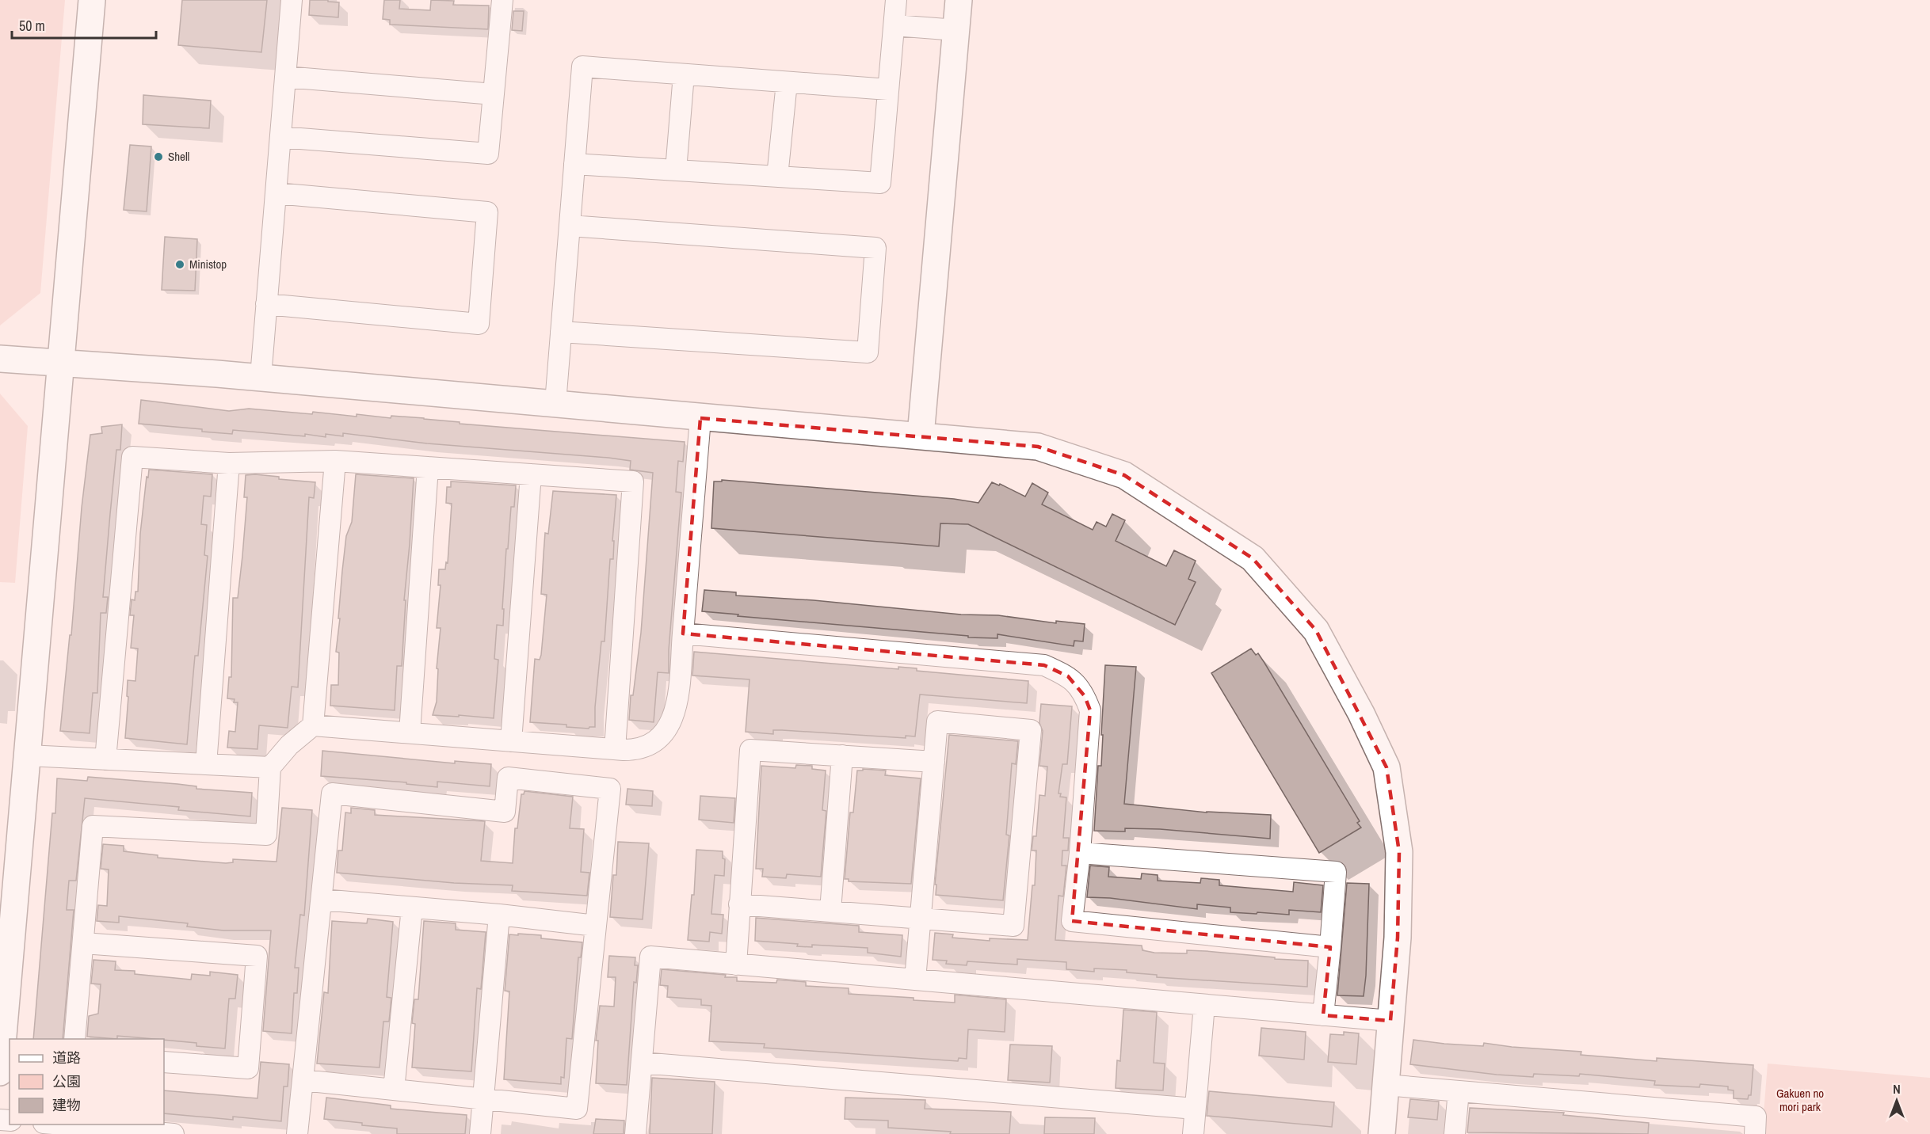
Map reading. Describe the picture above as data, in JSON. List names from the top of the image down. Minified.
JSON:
{"parks":["Gakuen no mori park"],"places":["Shell","Ministop"],"legend":["道路","公園","建物"],"scale_bar":"50 m","north":"top"}
